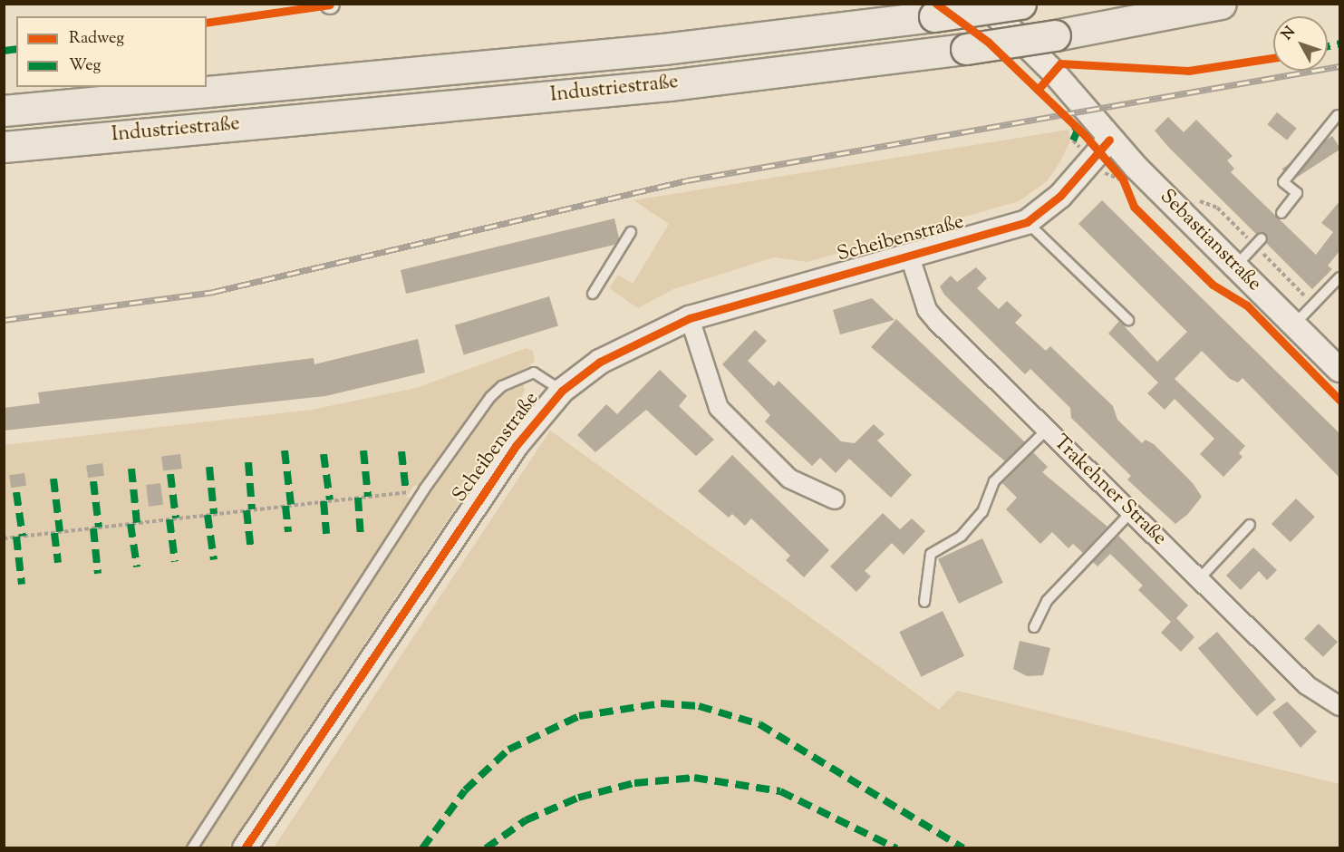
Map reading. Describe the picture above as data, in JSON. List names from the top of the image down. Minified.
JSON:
{"streets":{"highway":["Industriestraße"],"street":["Scheibenstraße","Sebastianstraße","Trakehner Straße"]},"crossings":[["Scheibenstraße","Sebastianstraße"],["Scheibenstraße","Trakehner Straße"]],"legend":["Radweg","Weg"],"north":"top left"}
